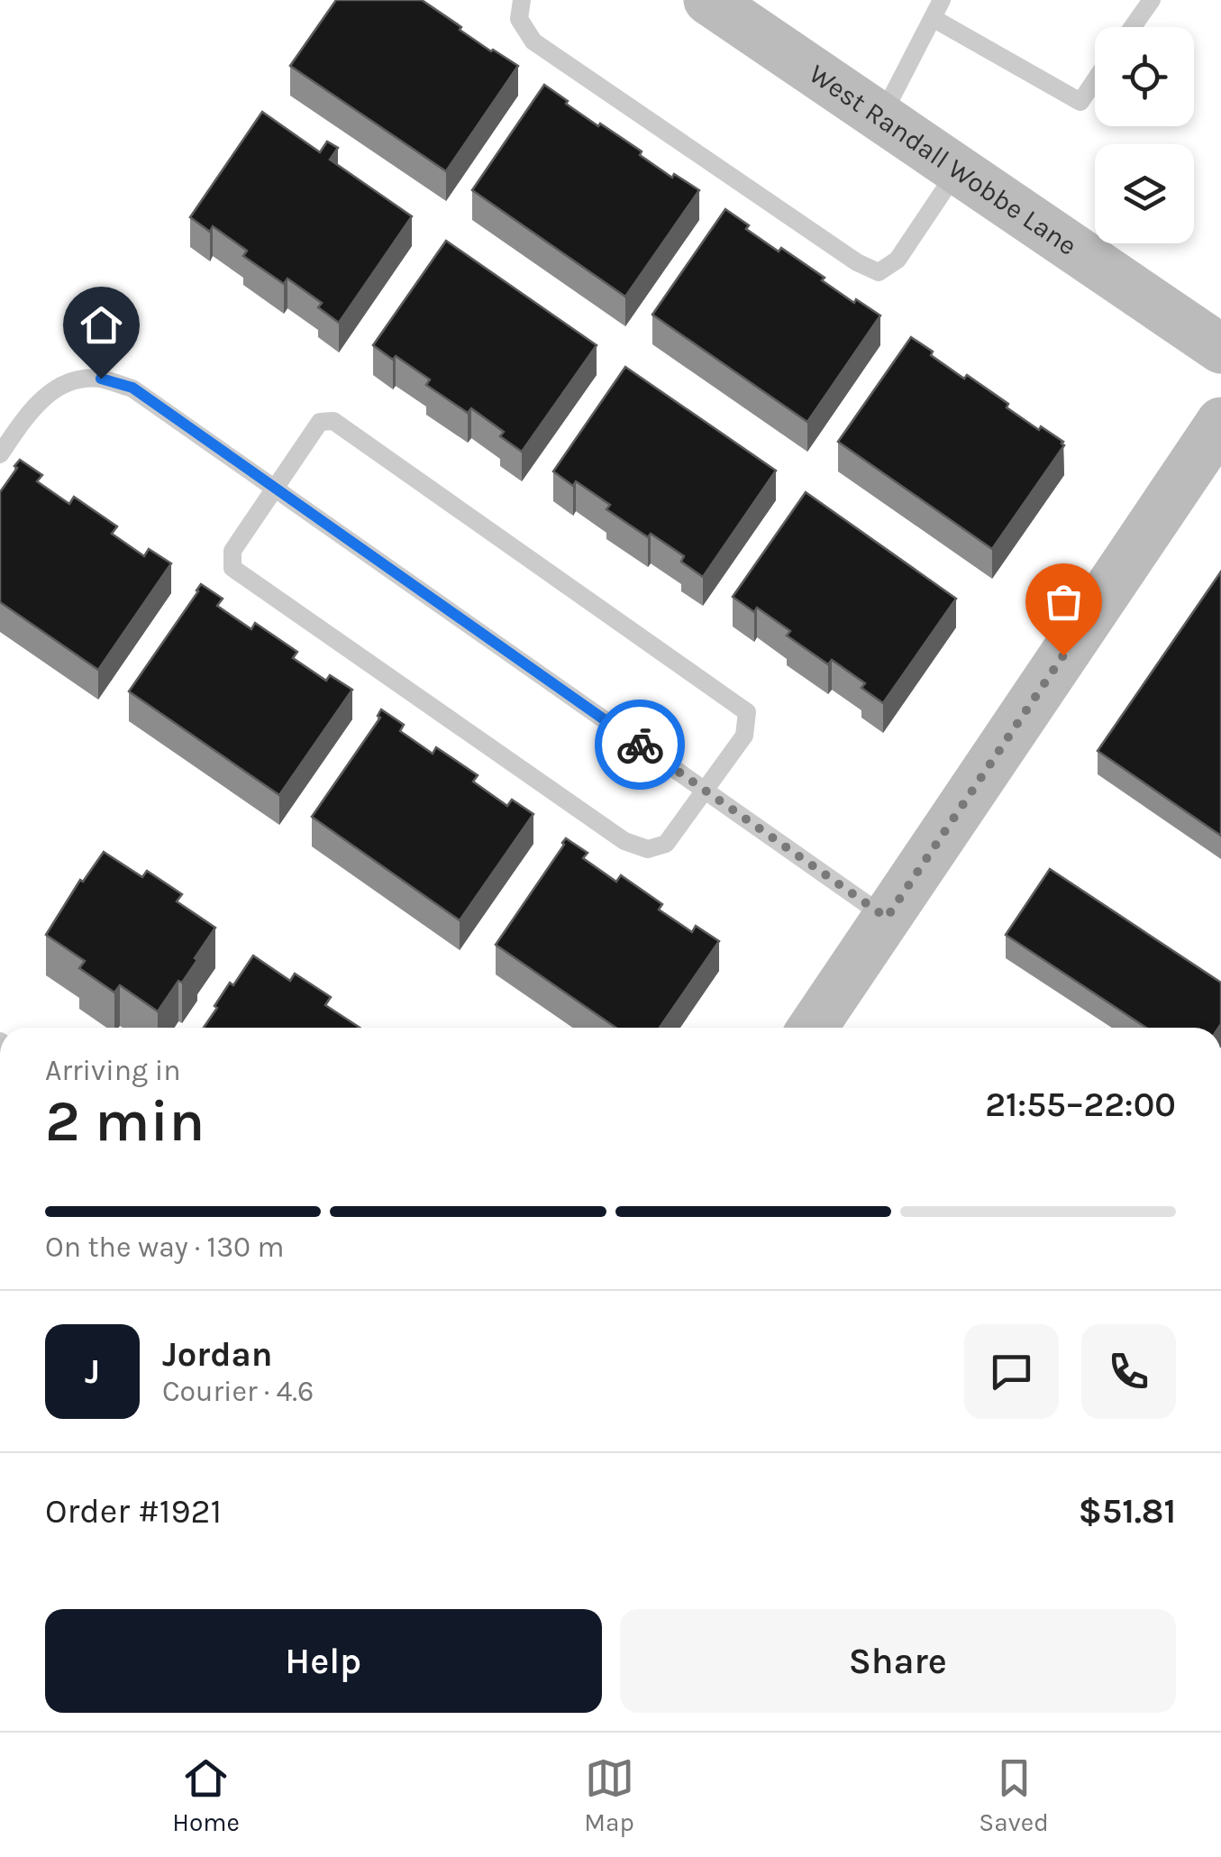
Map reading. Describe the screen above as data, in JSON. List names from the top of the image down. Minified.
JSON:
{"streets":{"street":["West Randall Wobbe Lane"]},"page":{"heading":["2 min","Arriving in","21:55–22:00"],"panel":["Jordan","Courier · 4.6","Order #1921","$51.81"],"bar":"On the way · 130 m","round":"J","buttons":["Help","Share"],"tabs":["Home","Map","Saved"]}}
